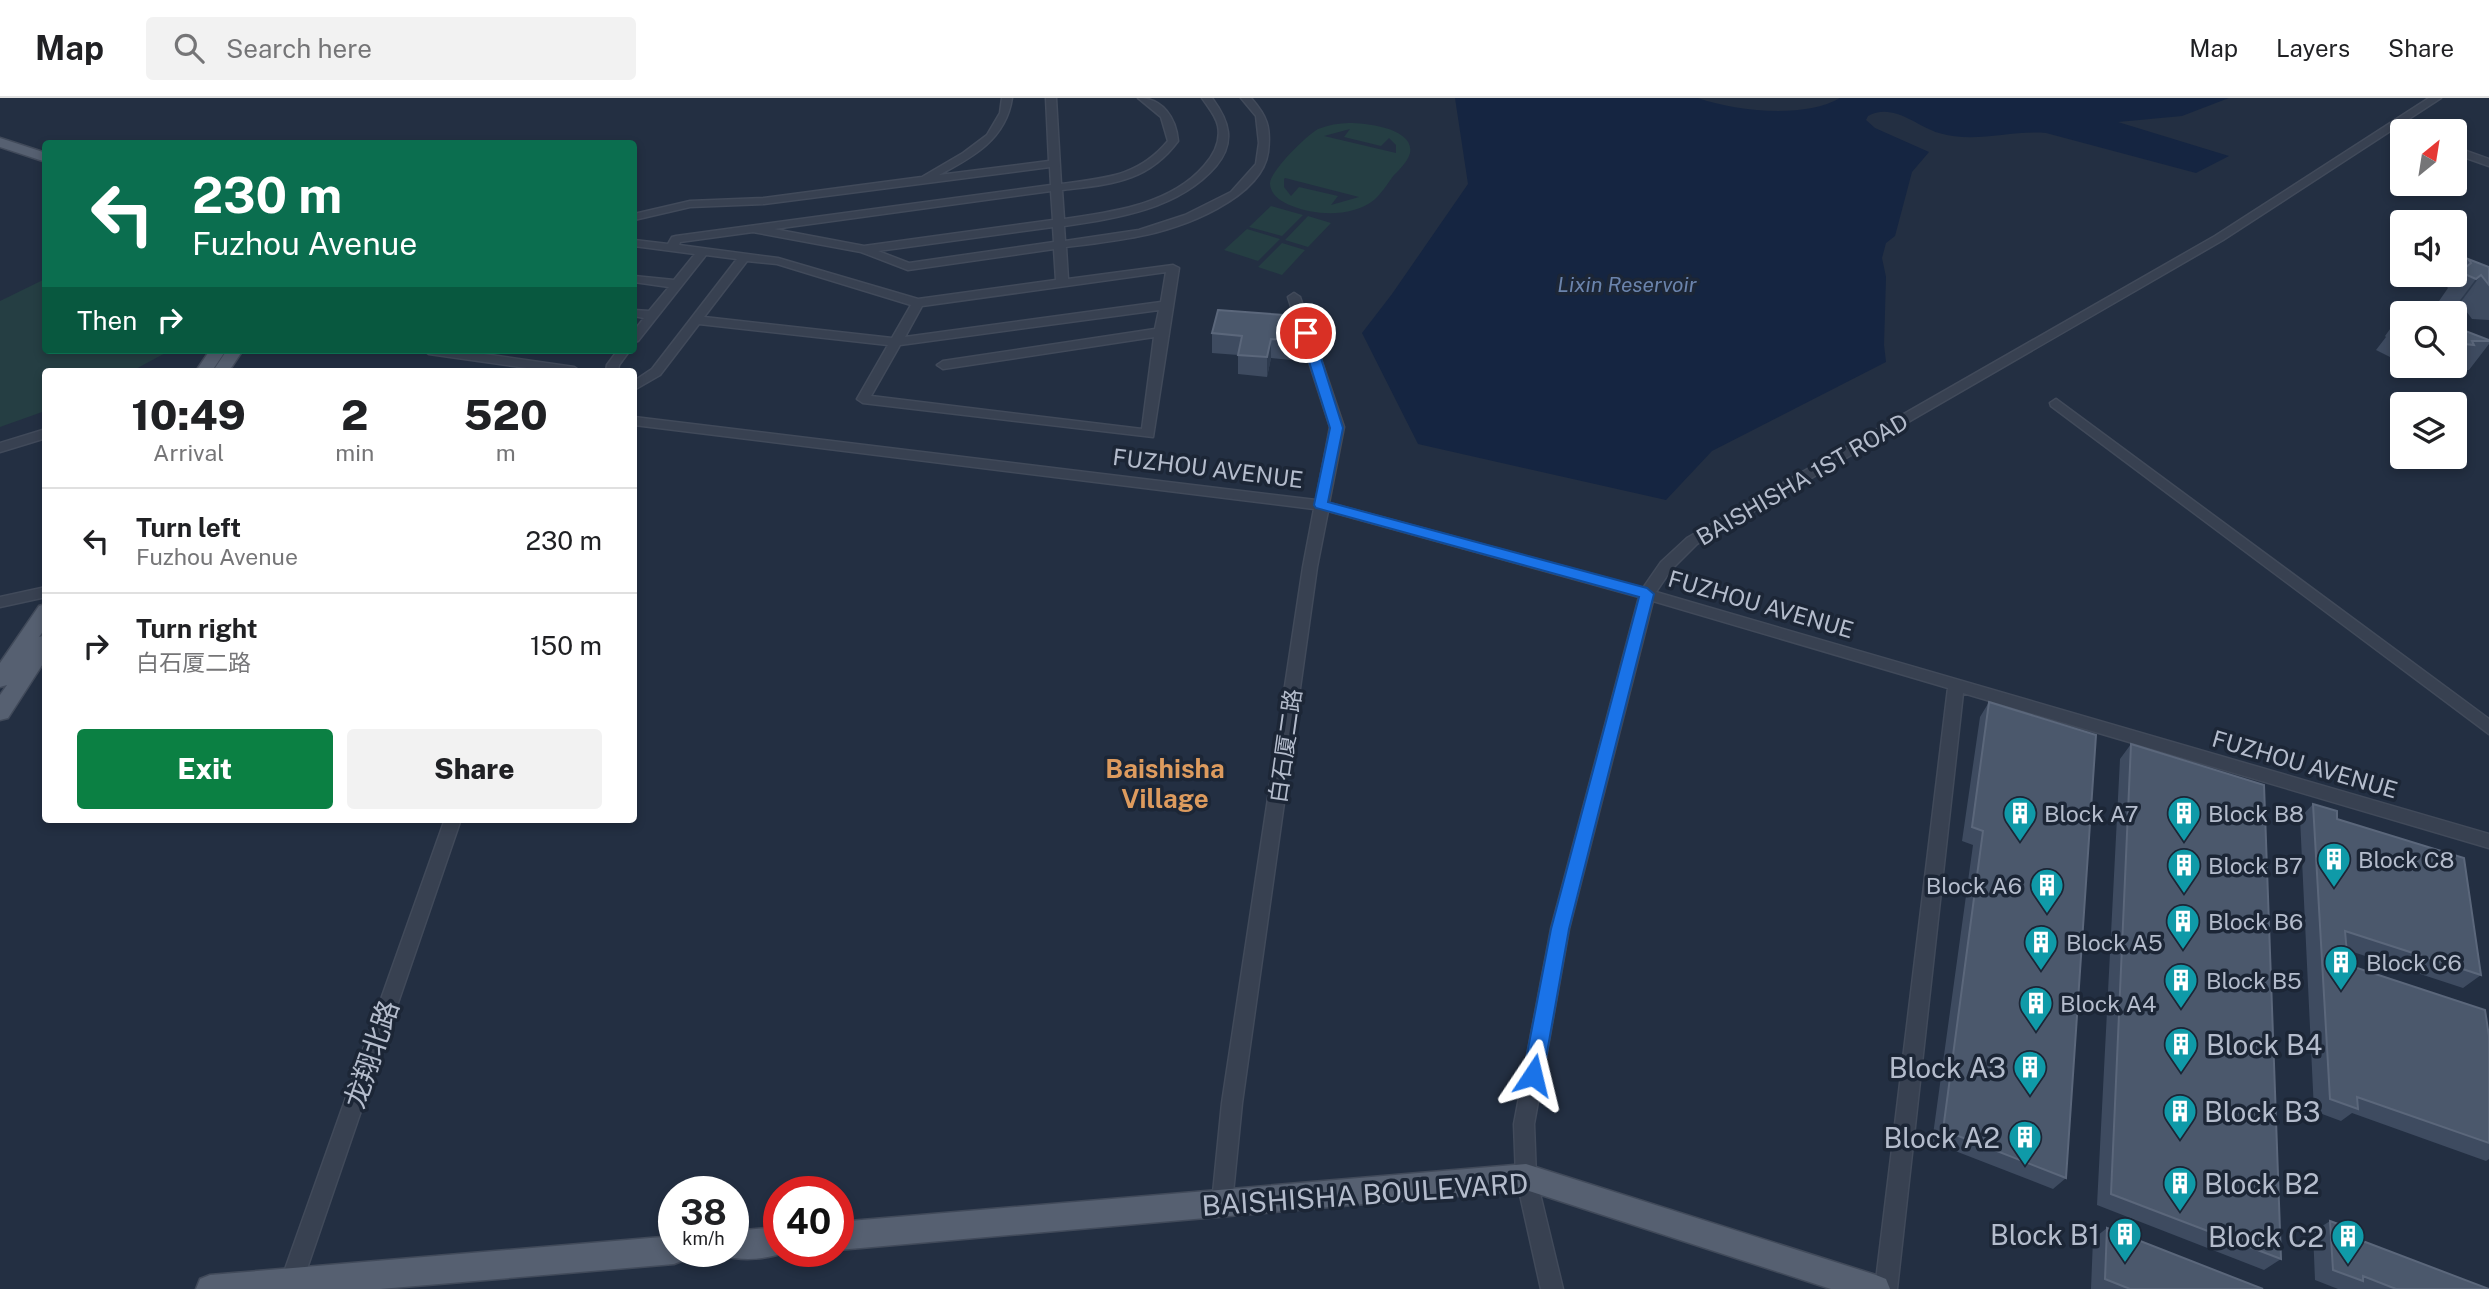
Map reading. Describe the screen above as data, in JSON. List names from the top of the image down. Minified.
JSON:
{"streets":{"main road":["BAISHISHA BOULEVARD"],"street":["FUZHOU AVENUE","BAISHISHA 1ST ROAD","白石厦二路","龙翔北路"]},"crossings":[["FUZHOU AVENUE","BAISHISHA 1ST ROAD"],["FUZHOU AVENUE","白石厦二路"],["BAISHISHA 1ST ROAD","BAISHISHA BOULEVARD"],["白石厦二路","BAISHISHA BOULEVARD"]],"districts":["Baishisha Village"],"water":["Lixin Reservoir"],"places":{"building":["Block A7","Block B8","Block C8","Block B7","Block A6","Block B6","Block A5","Block C6","Block B5","Block A4","Block B4","Block A3","Block B3","Block A2","Block B2","Block B1","Block C2"]},"north":"top right","page":{"header":"Map","search":"Search here","nav":["Map","Layers","Share"],"turn":["230 m","Fuzhou Avenue"],"then":"Then","eta":["10:49","Arrival","2","min","520","m"],"list":[{"name":"Turn left","note":"Fuzhou Avenue","value":"230 m"},{"name":"Turn right","note":"白石厦二路","value":"150 m"}],"buttons":["Exit","Share"],"speed":"38 km/h","limit":"40"}}
